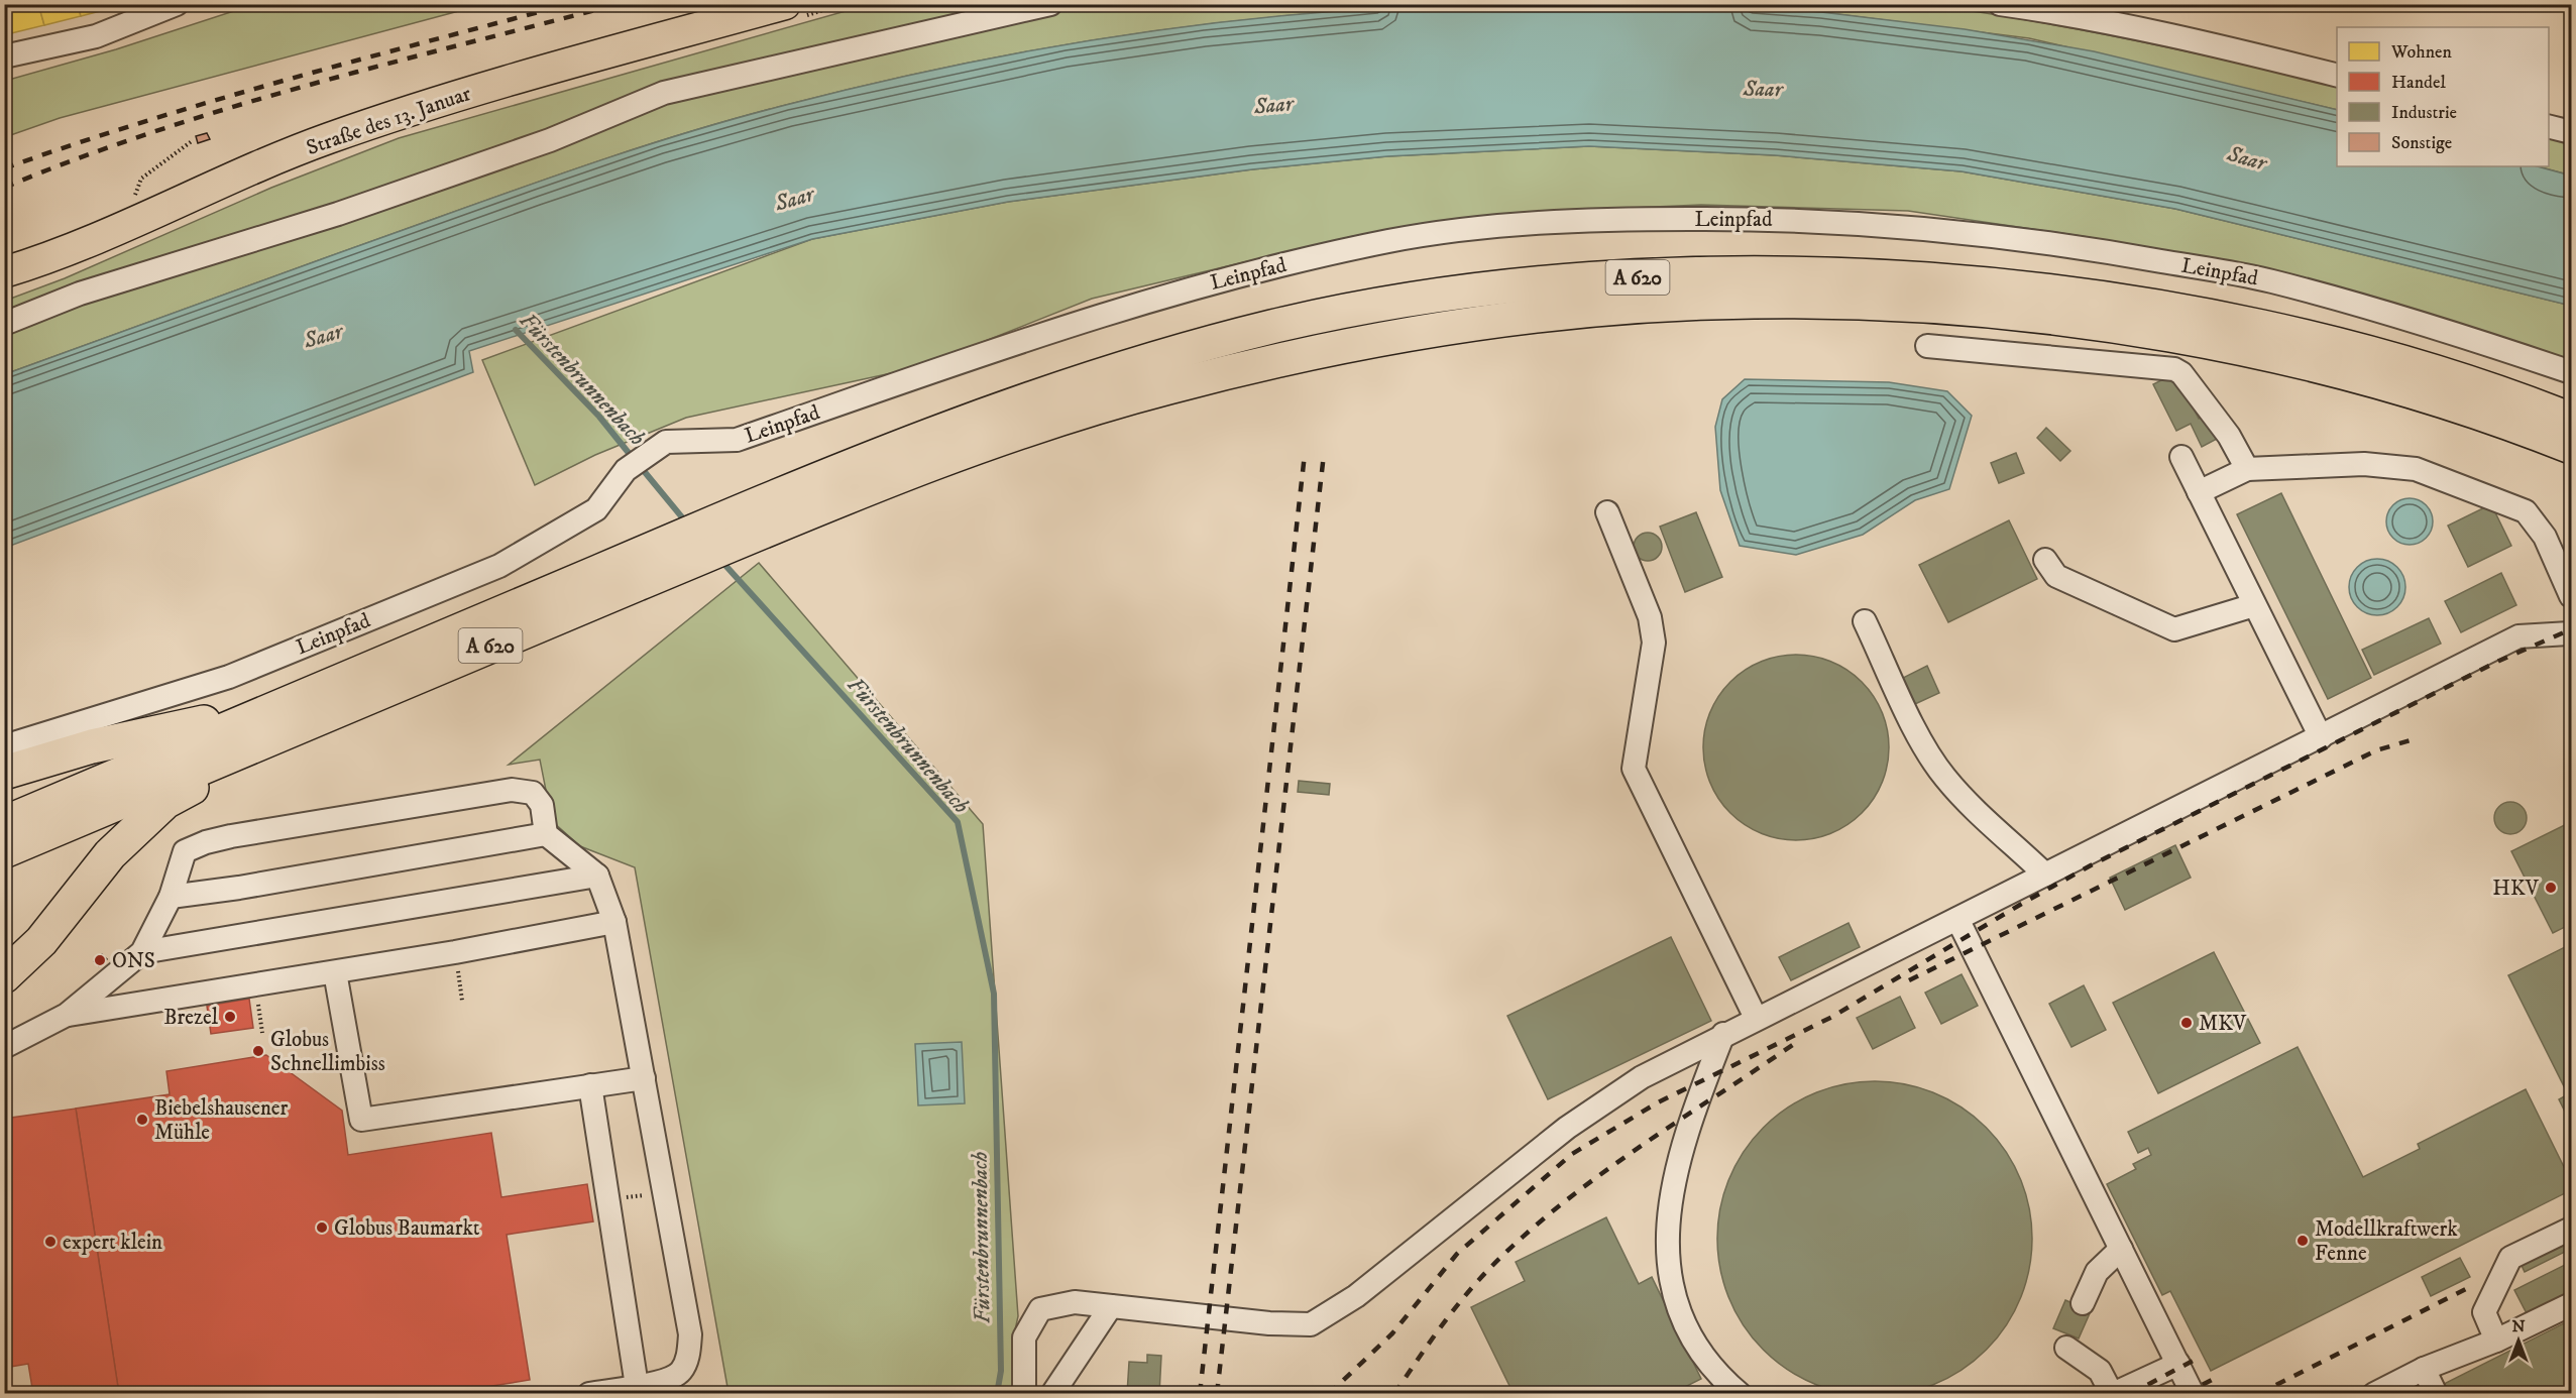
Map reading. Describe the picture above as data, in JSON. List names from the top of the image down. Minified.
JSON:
{"streets":{"highway":["A 620"],"main road":["Straße des 13. Januar"],"street":["Leinpfad"]},"water":["Saar","Fürstenbrunnenbach"],"places":["HKV","ONS","Brezel","MKV","Globus Schnellimbiss","Biebelshausener Mühle","Globus Baumarkt","Modellkraftwerk Fenne","expert klein"],"legend":["Wohnen","Handel","Industrie","Sonstige"],"north":"top"}
